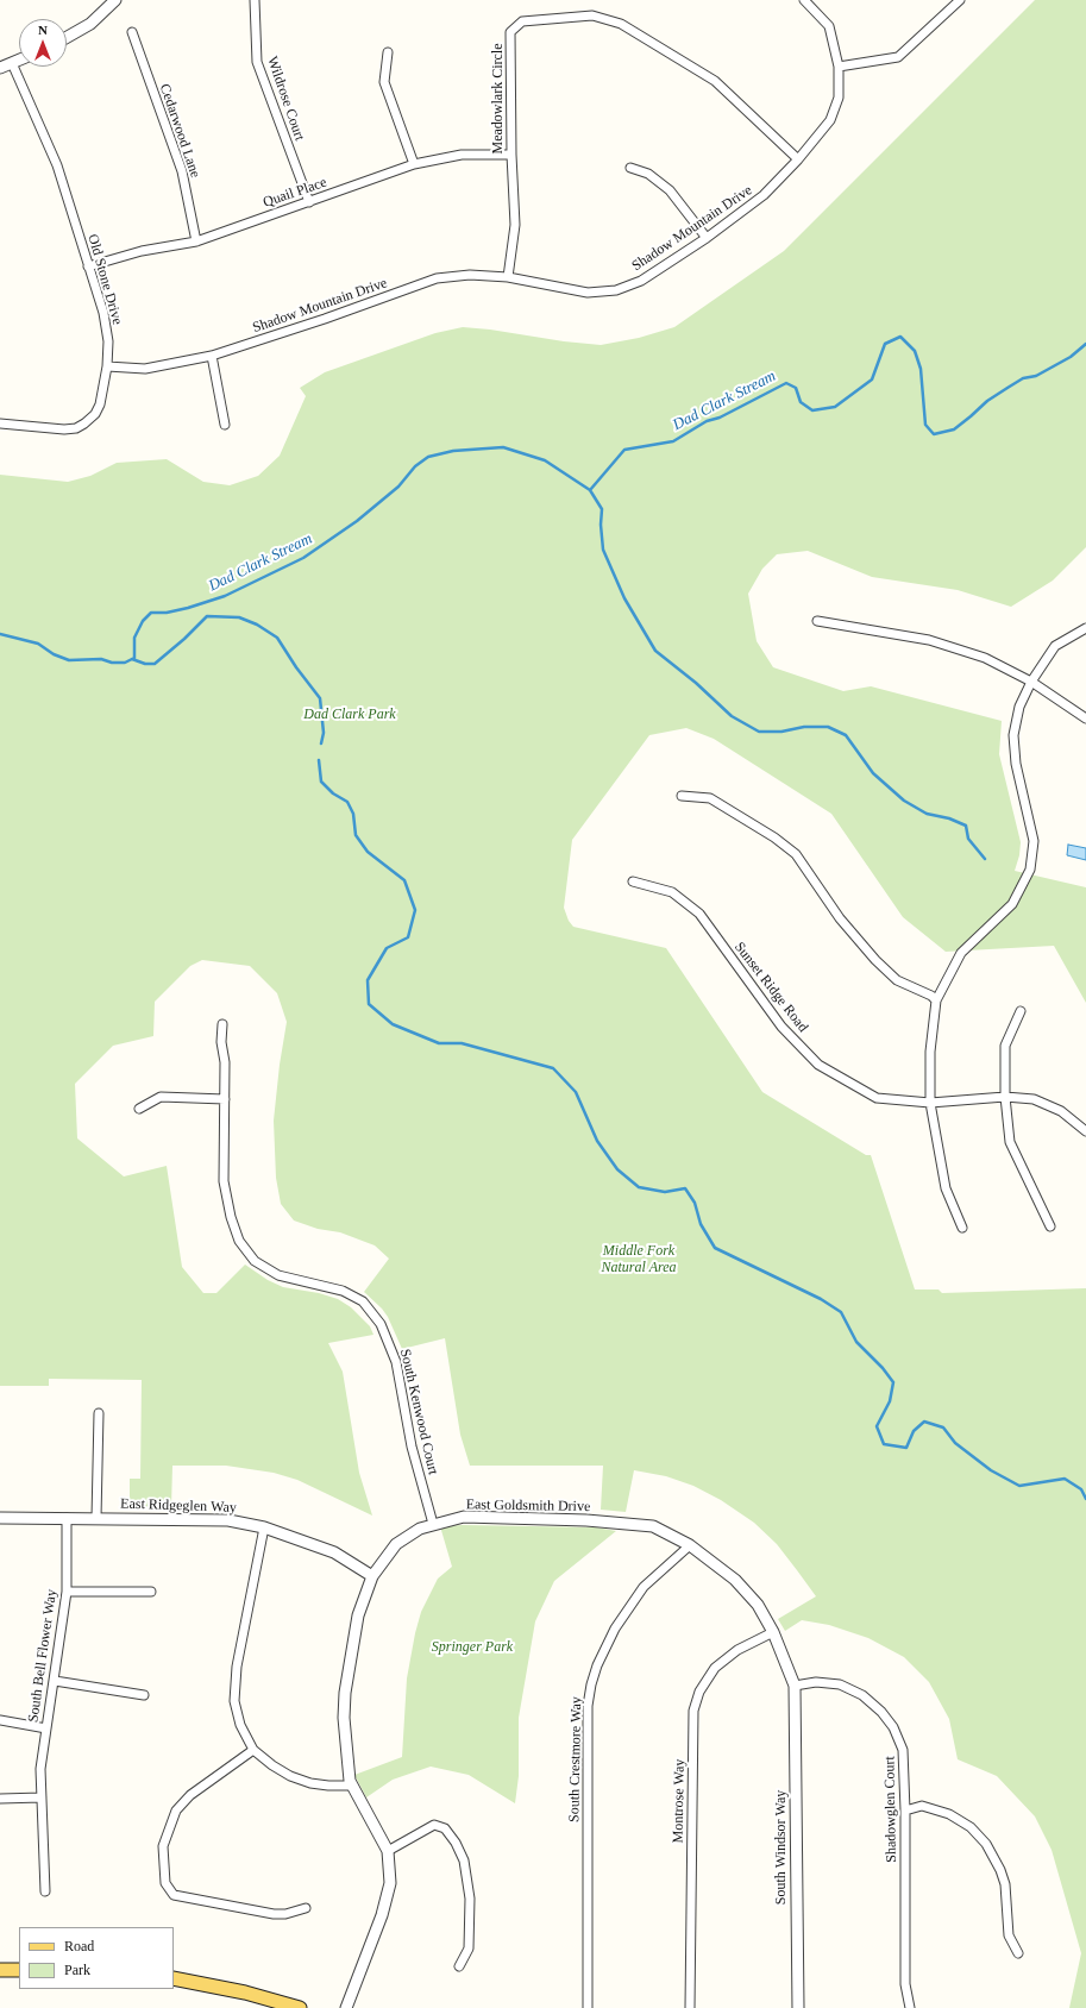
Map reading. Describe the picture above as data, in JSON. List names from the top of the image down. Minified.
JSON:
{"streets":{"street":["Wildrose Court","Meadowlark Circle","Cedarwood Lane","Quail Place","Shadow Mountain Drive","Old Stone Drive","Sunset Ridge Road","South Kenwood Court","East Ridgeglen Way","East Goldsmith Drive","South Bell Flower Way","South Crestmore Way","Montrose Way","Shadowglen Court","South Windsor Way"]},"crossings":[["Wildrose Court","Quail Place"],["Meadowlark Circle","Quail Place"],["Meadowlark Circle","Shadow Mountain Drive"],["Cedarwood Lane","Quail Place"],["Quail Place","Old Stone Drive"],["Shadow Mountain Drive","Old Stone Drive"],["South Kenwood Court","East Goldsmith Drive"],["East Ridgeglen Way","East Goldsmith Drive"],["East Ridgeglen Way","South Bell Flower Way"],["East Goldsmith Drive","South Crestmore Way"],["East Goldsmith Drive","Montrose Way"],["East Goldsmith Drive","Shadowglen Court"],["East Goldsmith Drive","South Windsor Way"],["Shadowglen Court","South Windsor Way"]],"water":["Dad Clark Stream"],"parks":["Dad Clark Park","Middle Fork Natural Area","Springer Park"],"legend":["Road","Park"],"north":"top"}
